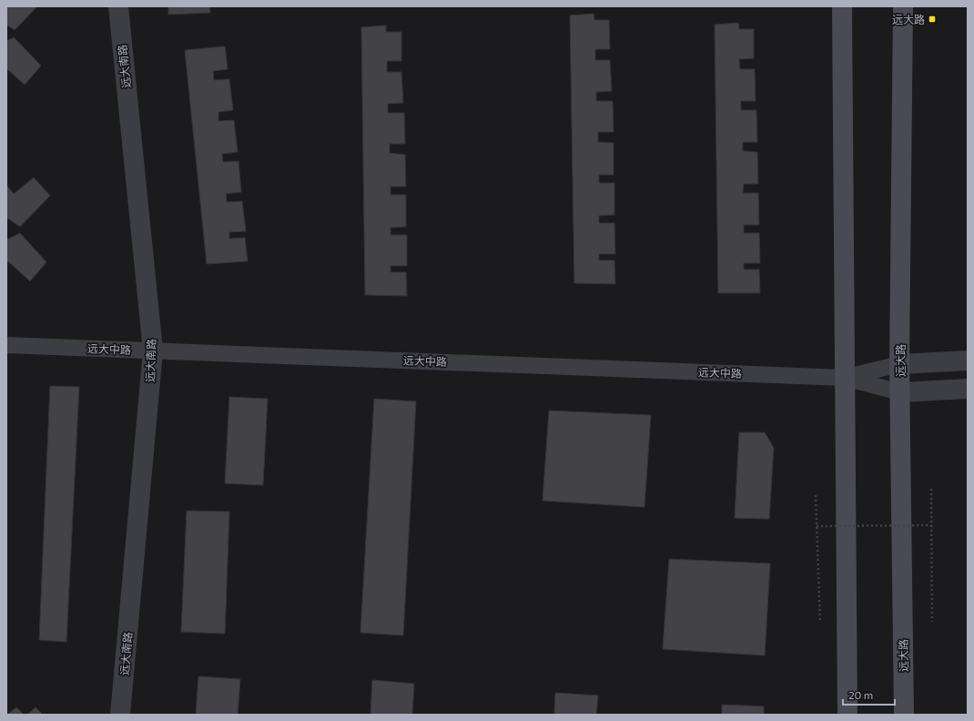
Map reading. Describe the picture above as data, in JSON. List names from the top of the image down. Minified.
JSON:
{"streets":{"main road":["远大路"],"street":["远大南路","远大中路"]},"crossings":[["远大南路","远大中路"]],"places":{"transit":["远大路"]},"scale_bar":"20 m"}
